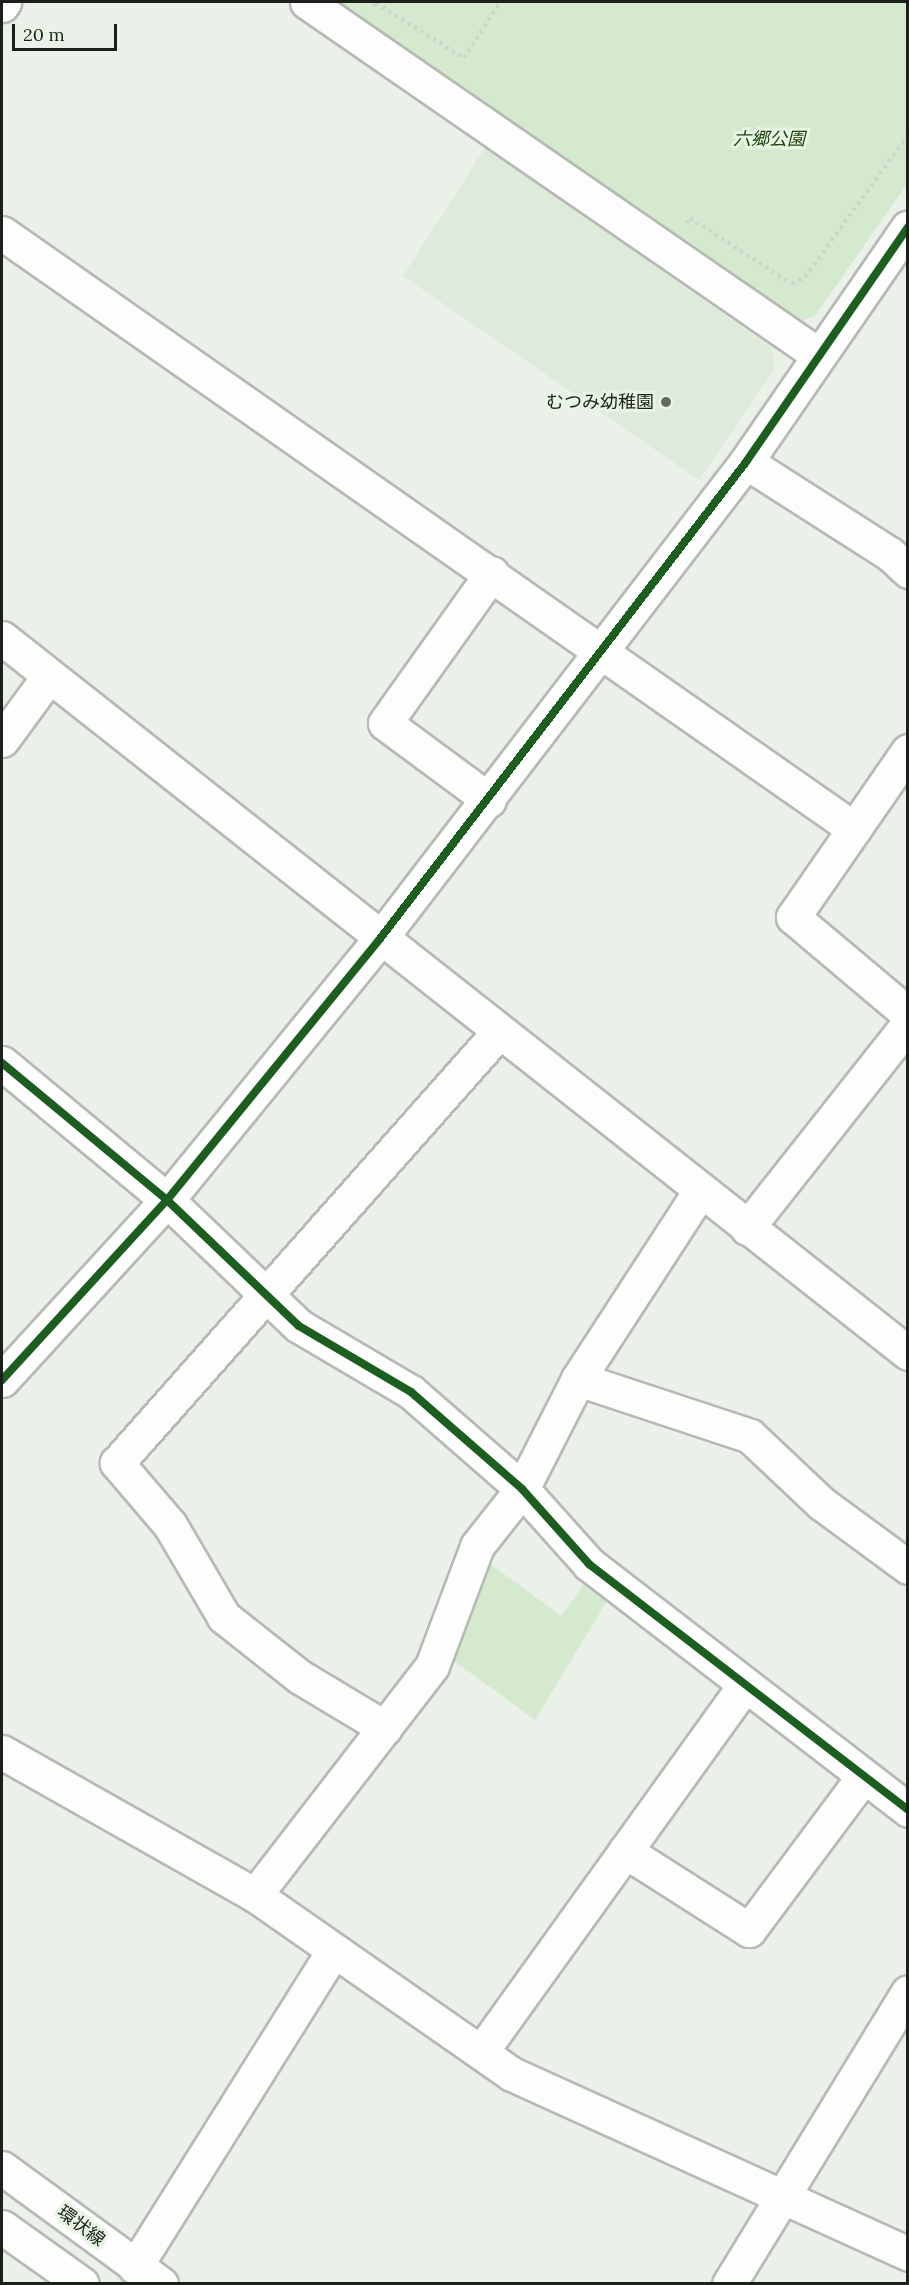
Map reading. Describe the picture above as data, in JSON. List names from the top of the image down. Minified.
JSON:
{"streets":{"street":["環状線"]},"parks":["六郷公園"],"places":["むつみ幼稚園"],"scale_bar":"20 m"}
